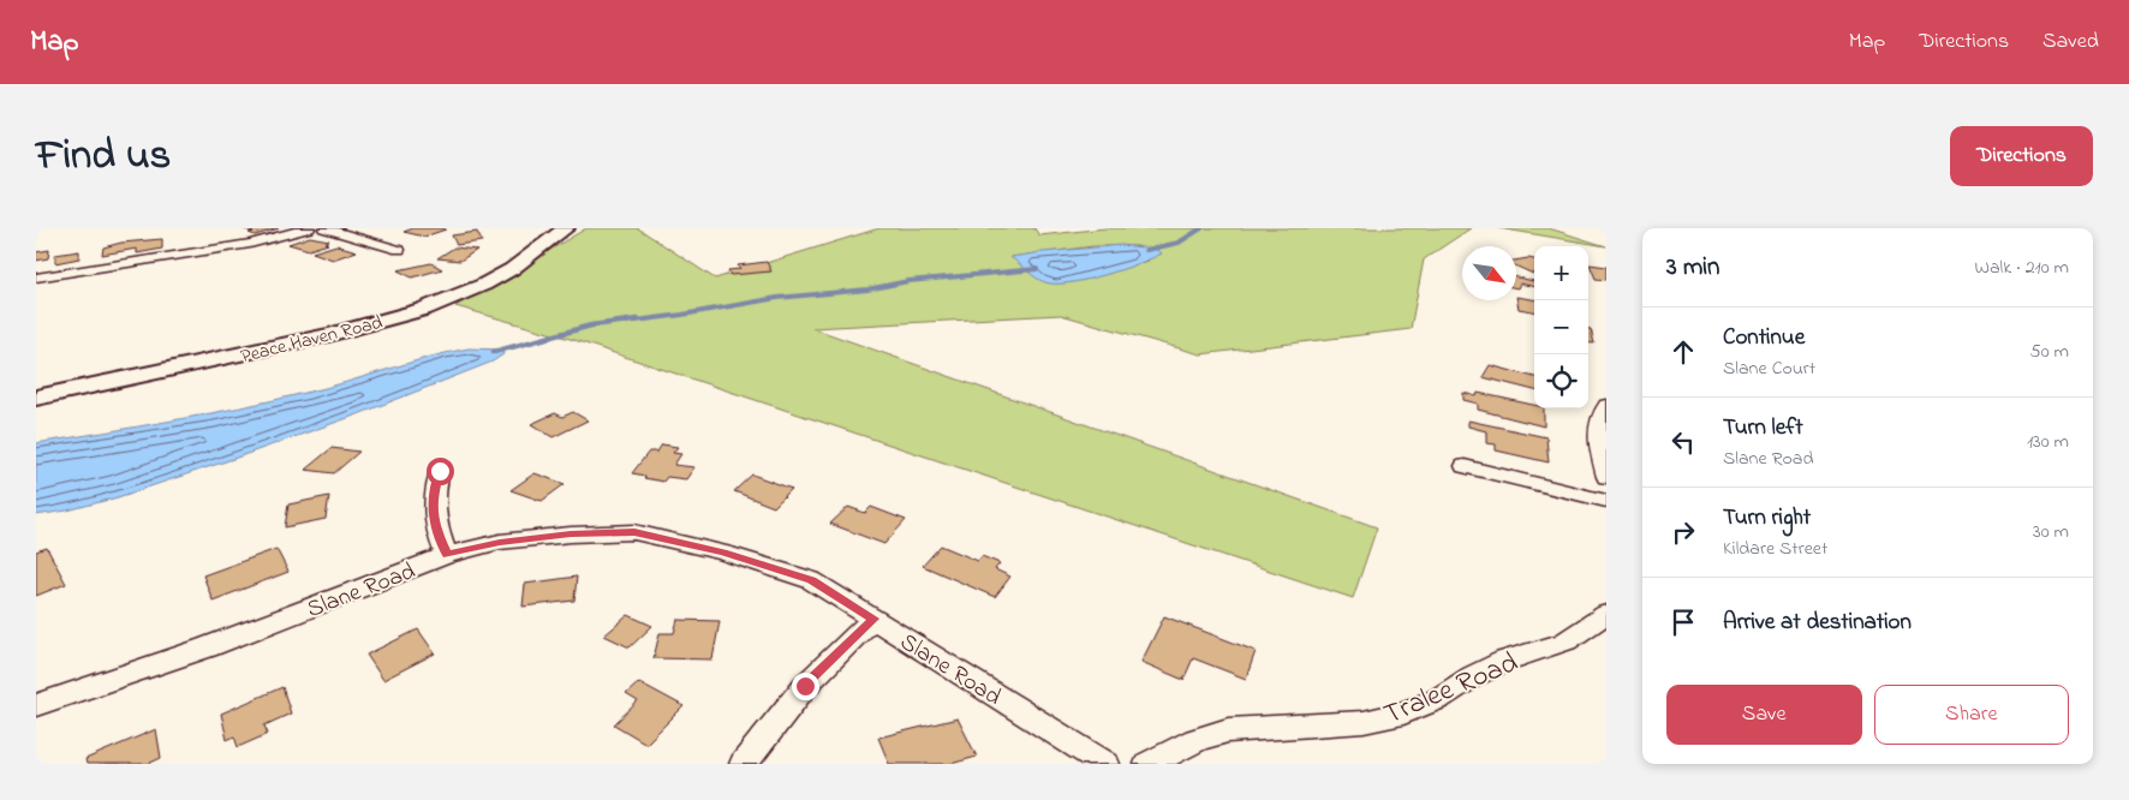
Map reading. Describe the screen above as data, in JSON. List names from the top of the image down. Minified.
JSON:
{"streets":{"main road":["Peace Haven Road"],"street":["Slane Road","Tralee Road"]},"north":"bottom right","page":{"header":"Map","nav":["Map","Directions","Saved"],"title":"Find us","buttons":["Directions",["Save","Share"]],"heading":["3 min","Walk · 210 m"],"map_buttons":["+","−"],"list":[["Continue","Slane Court","50 m"],["Turn left","Slane Road","130 m"],["Turn right","Kildare Street","30 m"],"Arrive at destination"]}}
